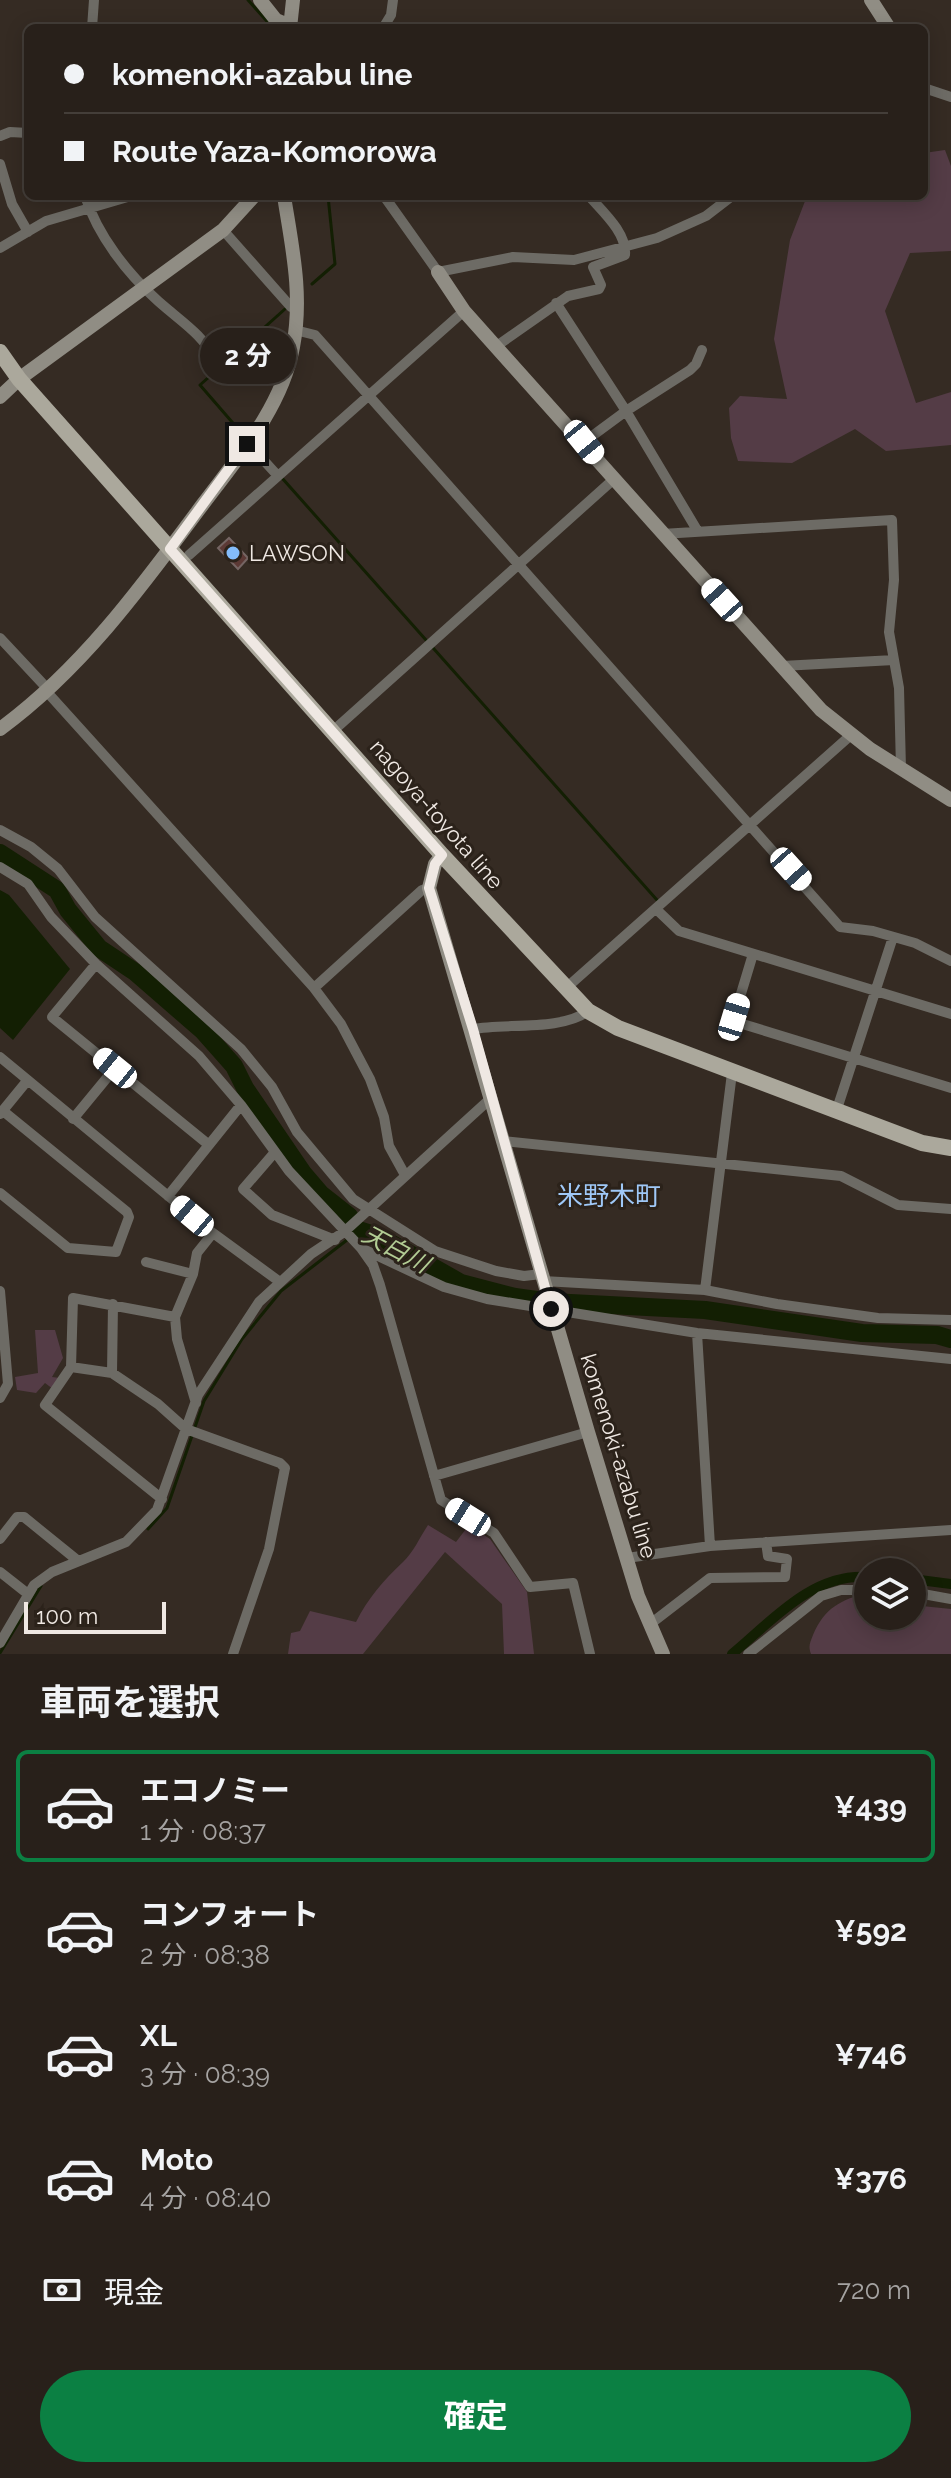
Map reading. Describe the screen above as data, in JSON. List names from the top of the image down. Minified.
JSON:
{"streets":{"main road":["nagoya-toyota line","komenoki-azabu line"]},"districts":["米野木町"],"water":["天白川"],"places":["LAWSON"],"scale_bar":"100 m","page":{"banner":["komenoki-azabu line","Route Yaza-Komorowa"],"bubble":"2 分","scale":"100 m","heading":"車両を選択","list":[{"name":"エコノミー","note":"1 分 · 08:37","value":"¥439"},{"name":"コンフォート","note":"2 分 · 08:38","value":"¥592"},{"name":"XL","note":"3 分 · 08:39","value":"¥746"},{"name":"Moto","note":"4 分 · 08:40","value":"¥376"}],"pay":["現金","720 m"],"buttons":"確定"}}
